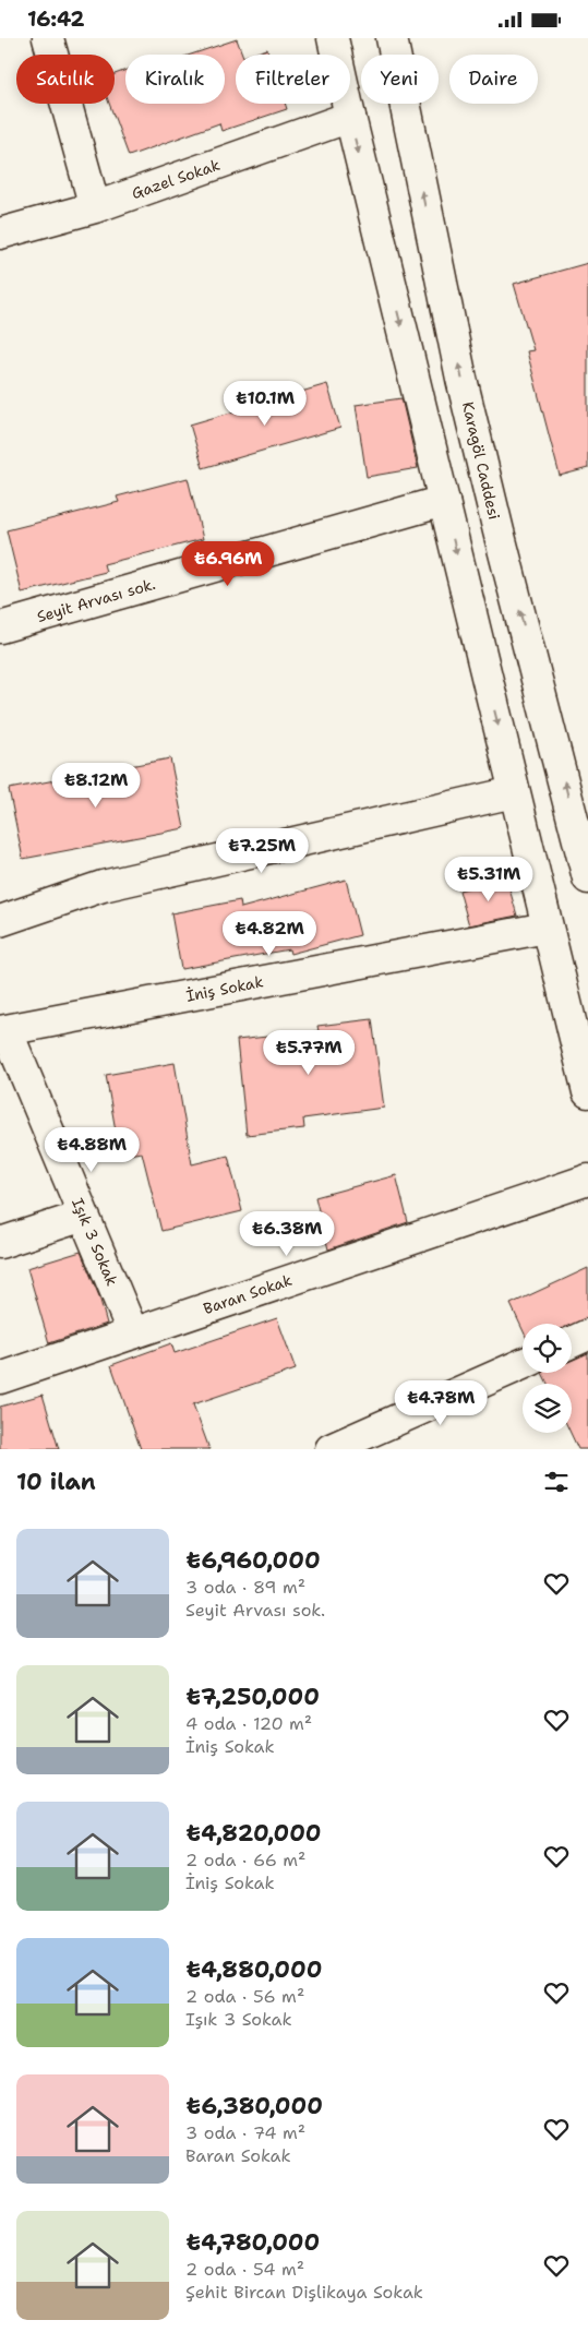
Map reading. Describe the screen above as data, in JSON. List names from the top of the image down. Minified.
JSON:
{"streets":{"street":["Gazel Sokak","Karagöl Caddesi","Seyit Arvası sok.","İniş Sokak","Işık 3 Sokak","Baran Sokak"]},"crossings":[["İniş Sokak","Işık 3 Sokak"],["Işık 3 Sokak","Baran Sokak"]],"page":{"status":"16:42","chip":["Satılık","Kiralık","Filtreler","Yeni","Daire"],"price":["₺10.1M","₺6.96M","₺8.12M","₺7.25M","₺5.31M","₺4.82M","₺5.77M","₺4.88M","₺6.38M","₺4.78M"],"heading":"10 ilan","list":[{"name":"₺6,960,000","note":"3 oda · 89 m² · Seyit Arvası sok."},{"name":"₺7,250,000","note":"4 oda · 120 m² · İniş Sokak"},{"name":"₺4,820,000","note":"2 oda · 66 m² · İniş Sokak"},{"name":"₺4,880,000","note":"2 oda · 56 m² · Işık 3 Sokak"},{"name":"₺6,380,000","note":"3 oda · 74 m² · Baran Sokak"},{"name":"₺4,780,000","note":"2 oda · 54 m² · Şehit Bircan Dişlikaya Sokak"}]}}
